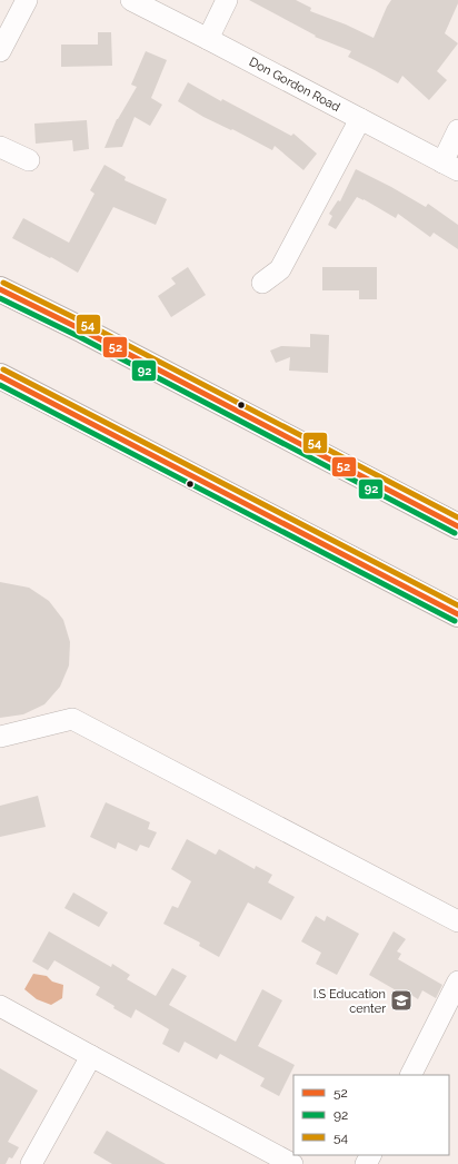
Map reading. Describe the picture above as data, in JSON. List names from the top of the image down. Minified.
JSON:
{"streets":{"street":["Don Gordon Road"]},"places":{"school or university":["I.S Education center"]},"lines":["transit line 54","transit line 52","transit line 92"],"legend":["52","92","54"]}
